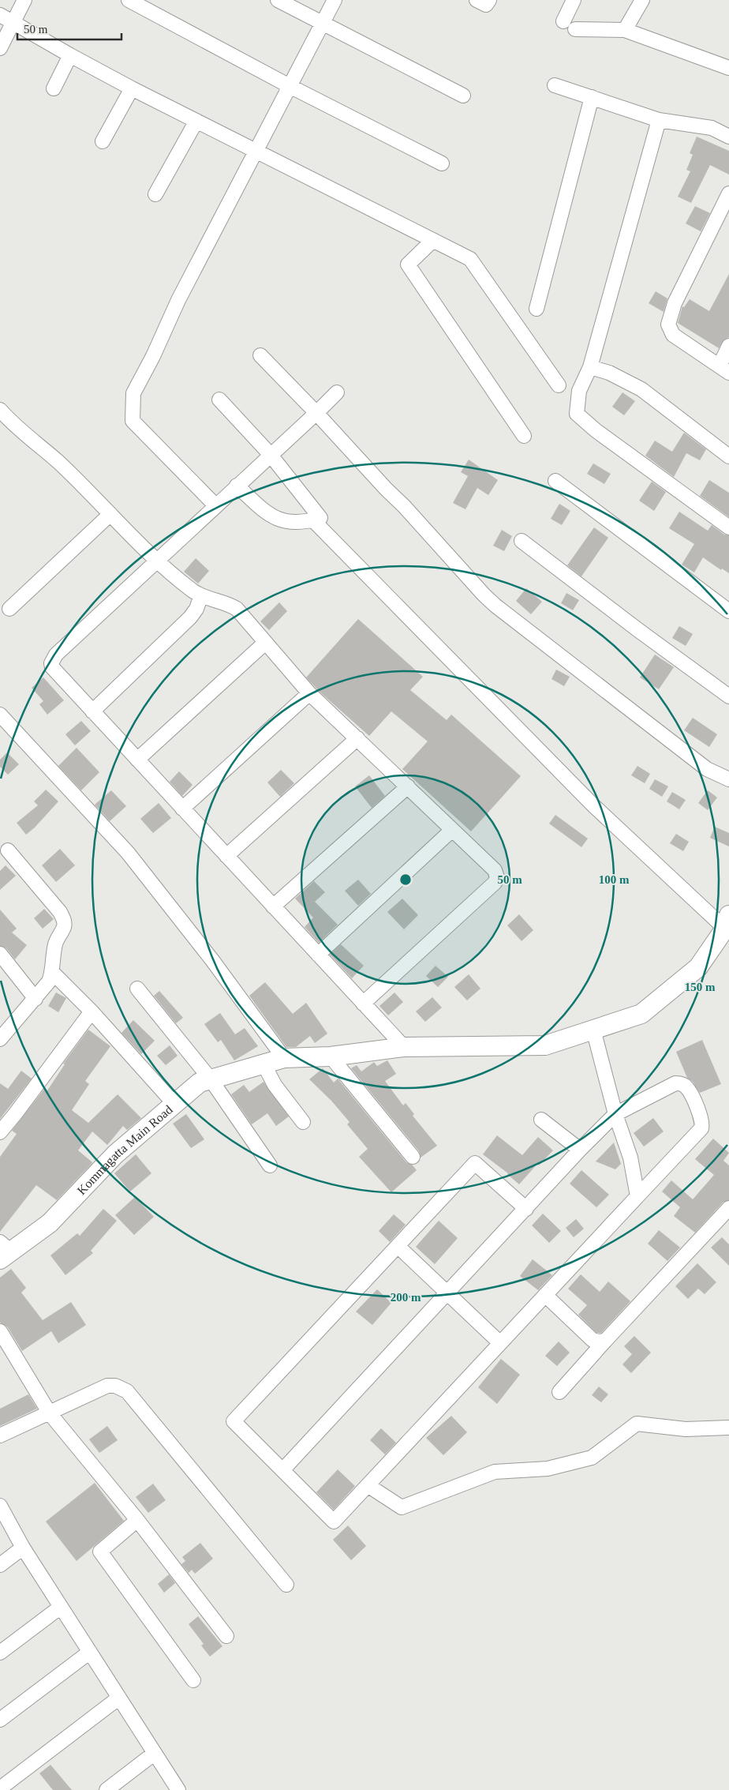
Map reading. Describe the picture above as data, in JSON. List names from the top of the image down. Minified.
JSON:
{"streets":{"main road":["Kommagatta Main Road"]},"scale_bar":"50 m","rings":["50 m","100 m","150 m","200 m"]}
